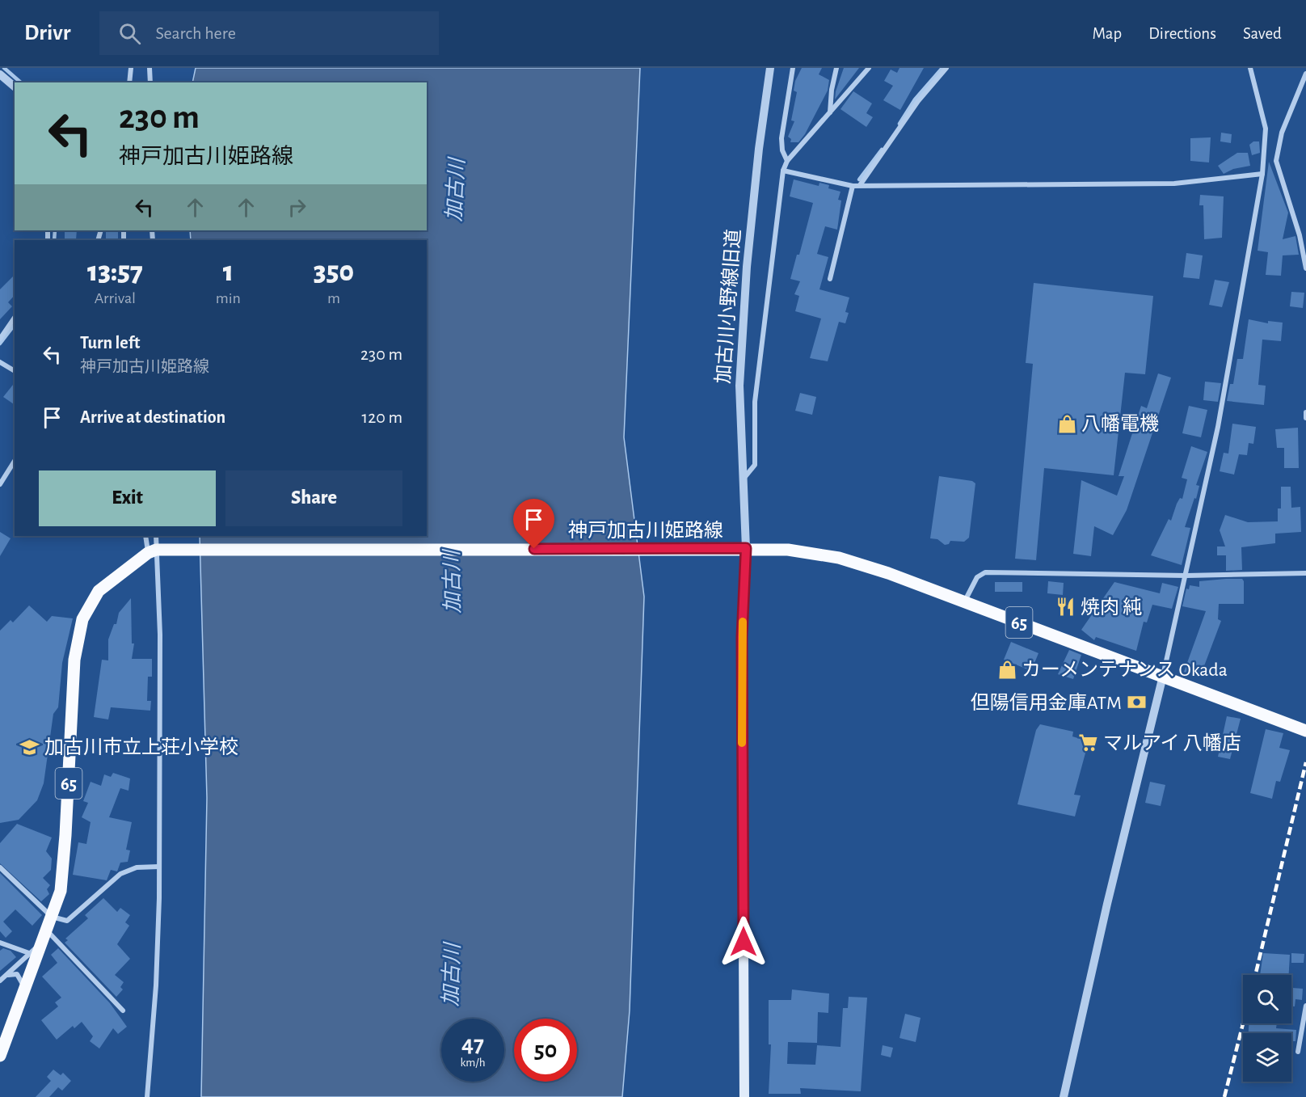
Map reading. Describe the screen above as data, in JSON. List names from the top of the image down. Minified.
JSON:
{"streets":{"main road":["神戸加古川姫路線","65"],"street":["加古川小野線旧道"]},"crossings":[["加古川小野線旧道","神戸加古川姫路線"],["神戸加古川姫路線","65"]],"water":["加古川"],"places":{"shop":["八幡電機","カーメンテナンス Okada"],"restaurant":["焼肉 純"],"bank":["但陽信用金庫ATM"],"supermarket":["マルアイ 八幡店"],"school or university":["加古川市立上荘小学校"]},"page":{"header":"Drivr","search":"Search here","nav":["Map","Directions","Saved"],"turn":["230 m","神戸加古川姫路線"],"eta":["13:57","Arrival","1","min","350","m"],"list":[{"name":"Turn left","note":"神戸加古川姫路線","value":"230 m"},{"name":"Arrive at destination","value":"120 m"}],"buttons":["Exit","Share"],"speed":"47 km/h","limit":"50"}}
